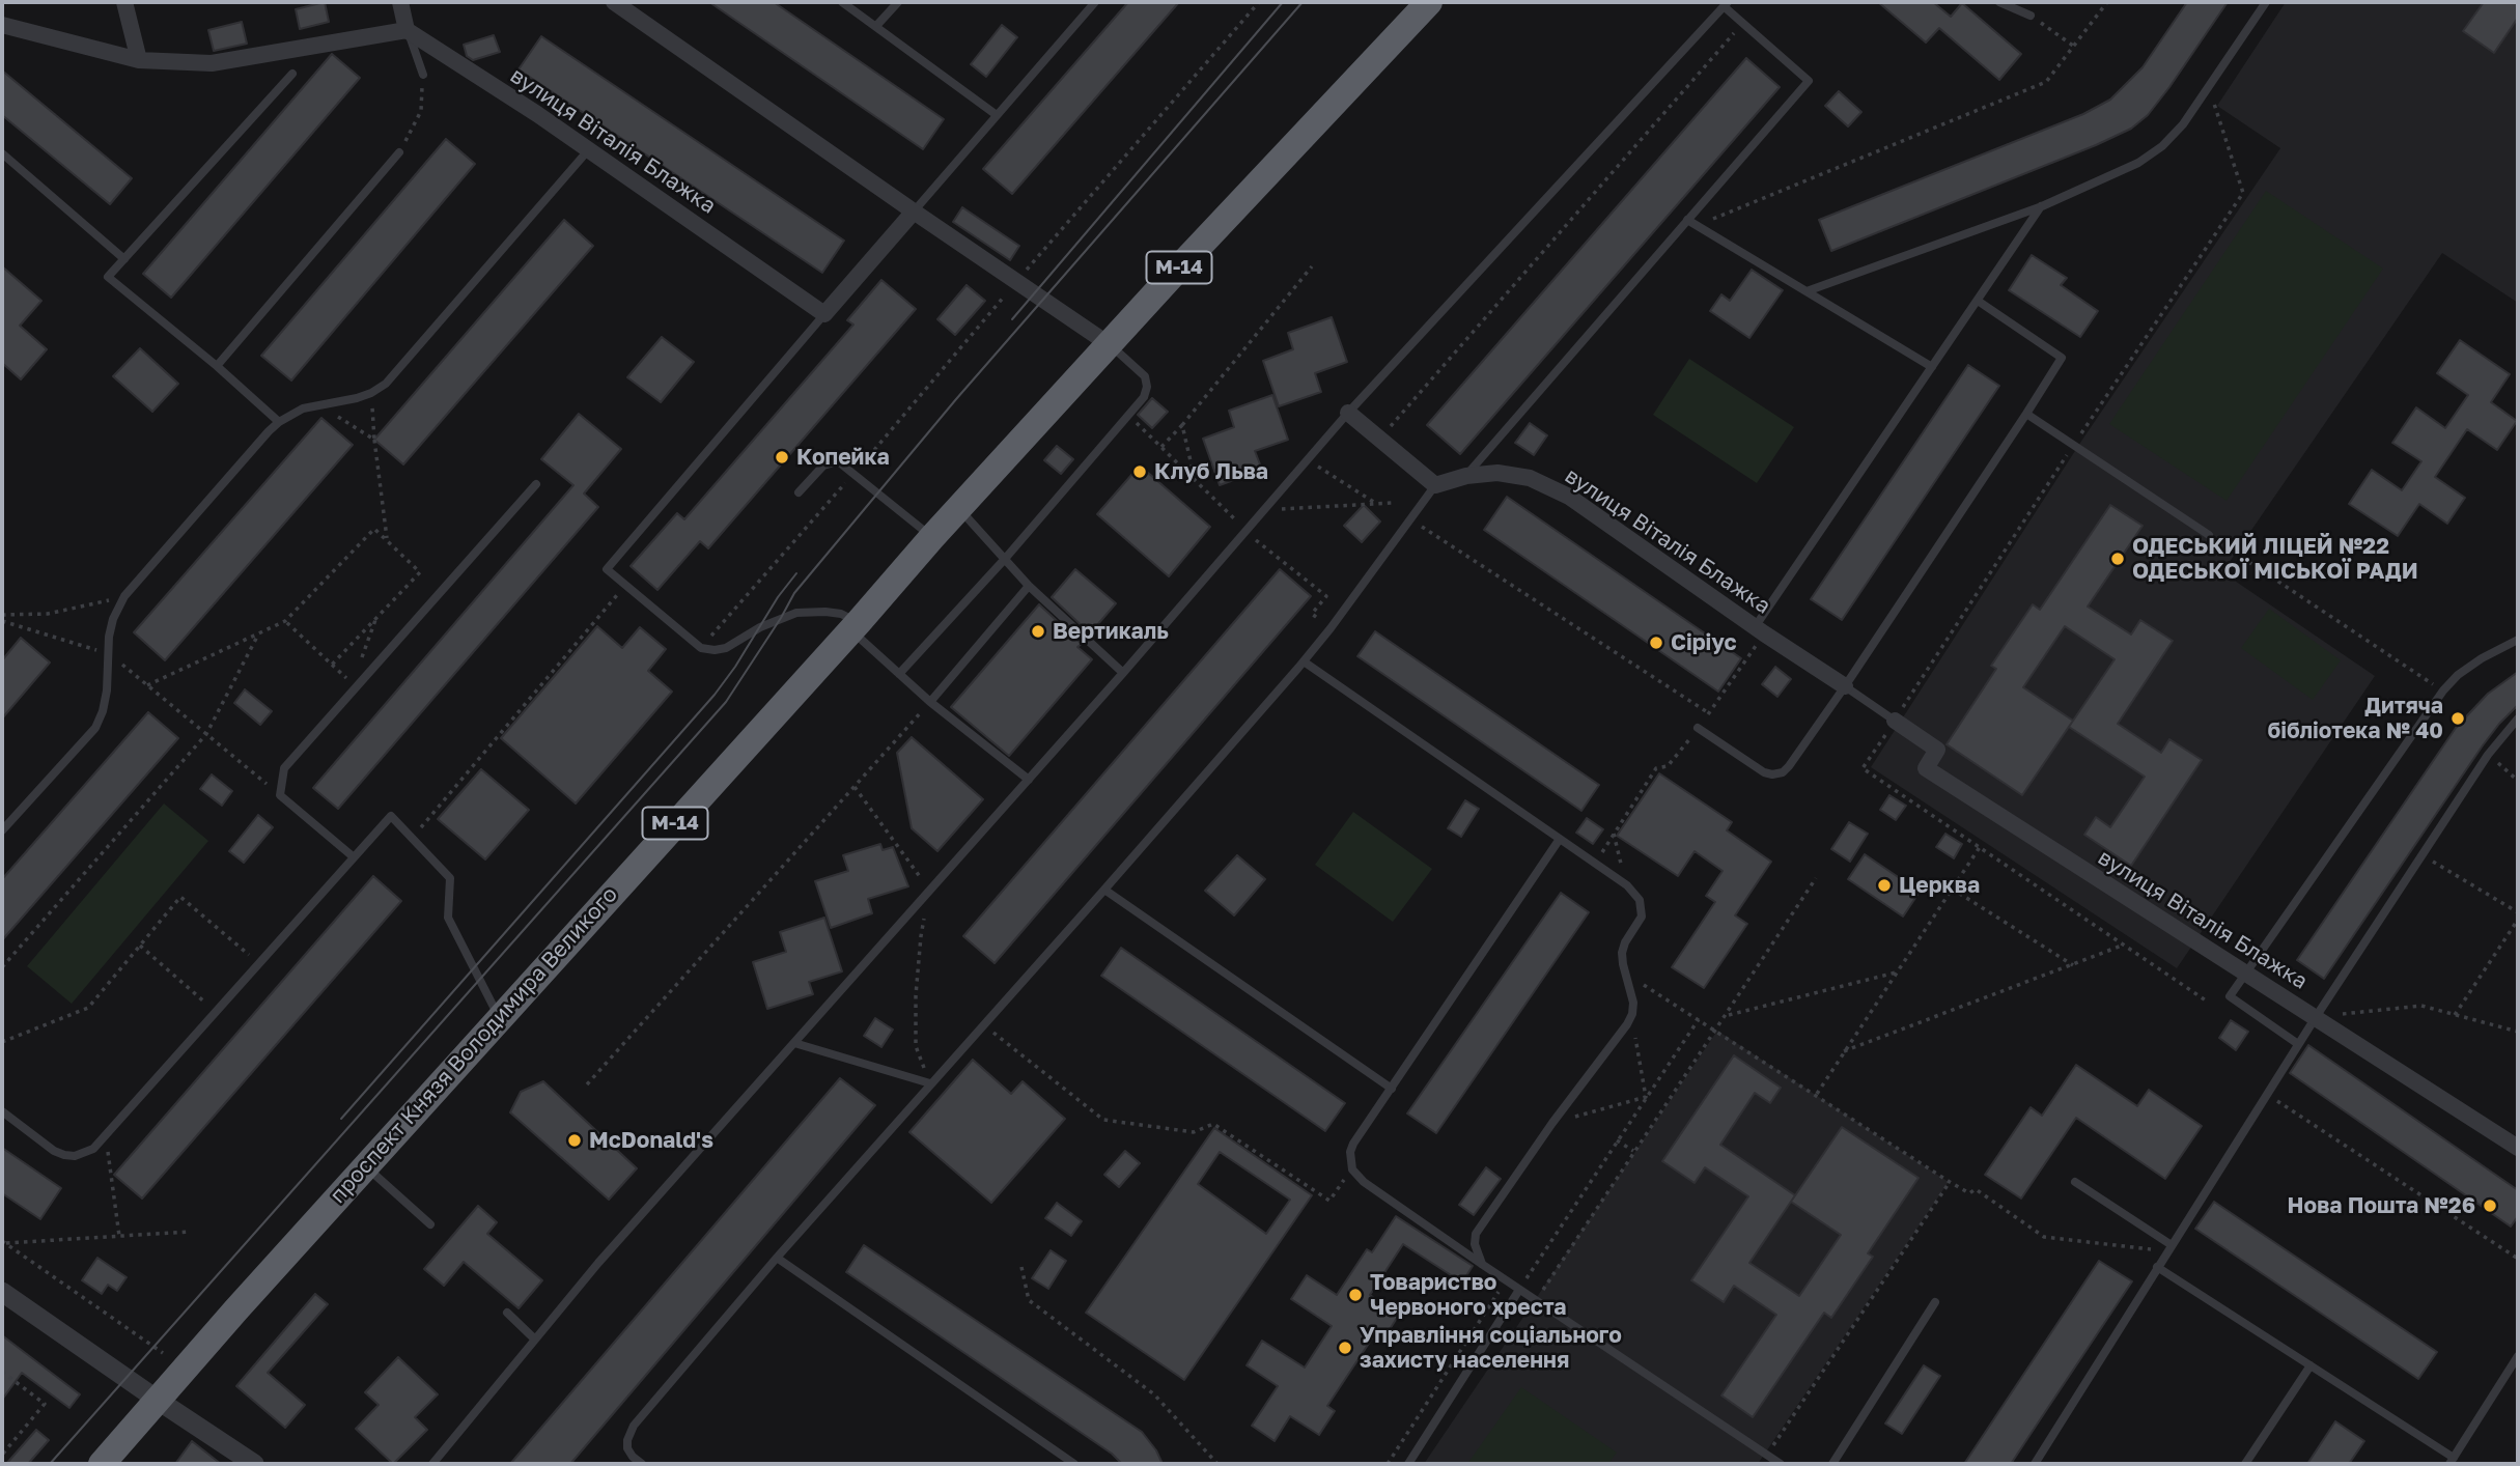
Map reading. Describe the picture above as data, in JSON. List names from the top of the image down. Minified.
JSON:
{"streets":{"highway":["М-14","проспект Князя Володимира Великого"],"street":["вулиця Віталія Блажка"]},"places":["Копейка","Клуб Льва","ОДЕСЬКИЙ ЛІЦЕЙ №22 ОДЕСЬКОЇ МІСЬКОЇ РАДИ","Вертикаль","Сіріус","Дитяча бібліотека № 40","Церква","McDonald's","Нова Пошта №26","Товариство Червоного хреста","Управління соціального захисту населення"]}
